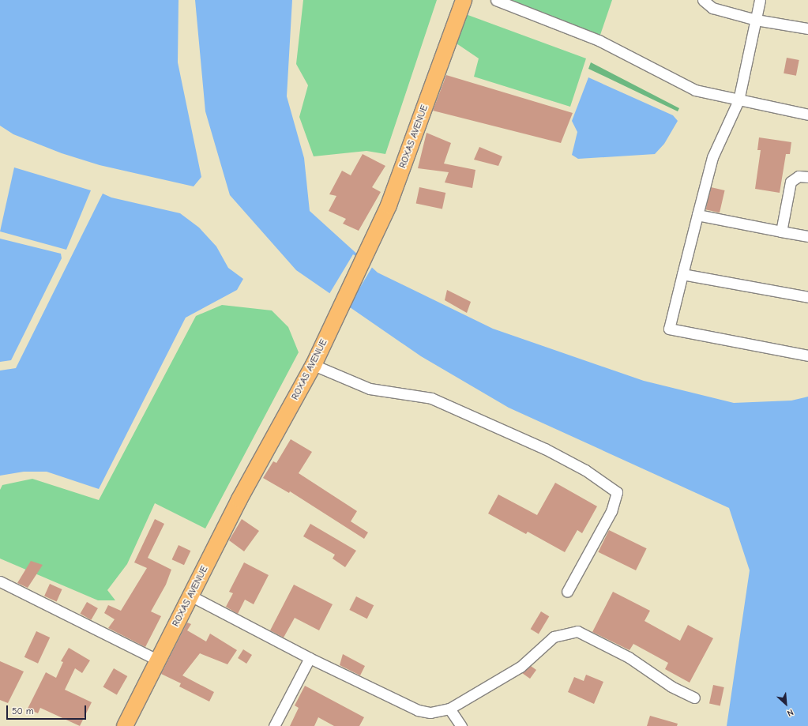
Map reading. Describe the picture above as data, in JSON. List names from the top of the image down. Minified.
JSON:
{"streets":{"main road":["ROXAS AVENUE"]},"scale_bar":"50 m","north":"bottom right"}
